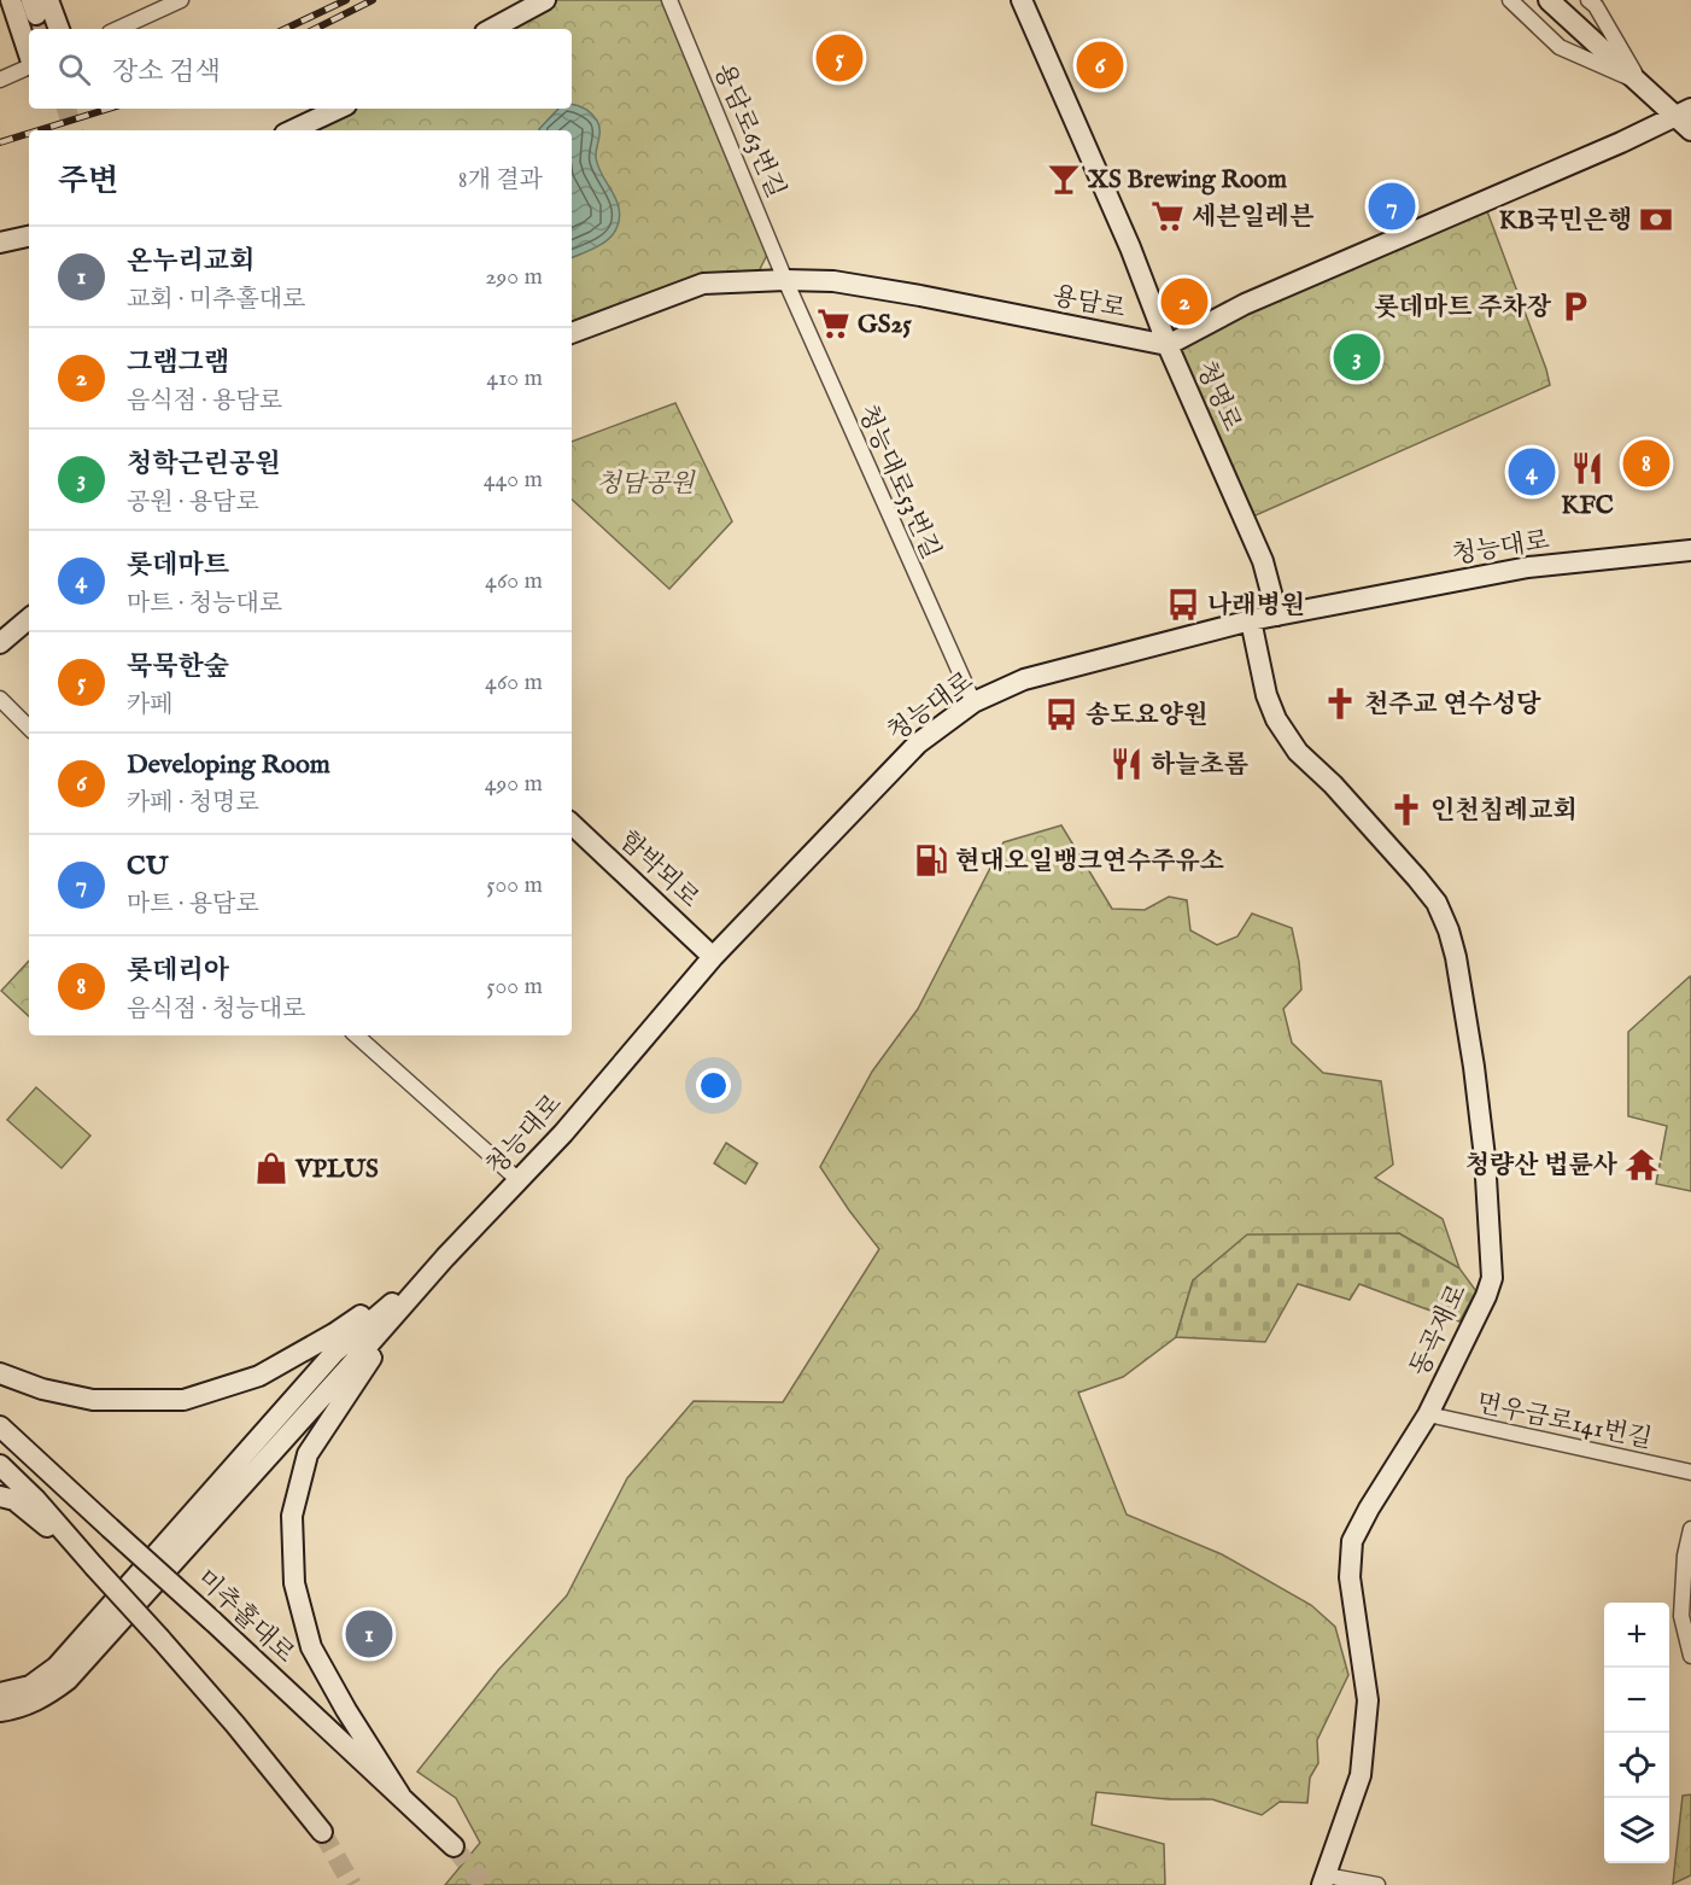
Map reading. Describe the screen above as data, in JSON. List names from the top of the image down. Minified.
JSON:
{"streets":{"main road":["용담로","청명로","청능대로","함박뫼로","동곡재로","미추홀대로"],"street":["용담로63번길","청능대로53번길","먼우금로141번길"]},"crossings":[["용담로63번길","용담로"],["용담로63번길","청능대로53번길"],["용담로","청명로"],["용담로","청능대로53번길"],["청명로","청능대로"],["청능대로53번길","청능대로"],["청능대로","함박뫼로"],["청능대로","동곡재로"],["동곡재로","먼우금로141번길"]],"parks":["청담공원"],"places":{"bar":["XS Brewing Room"],"supermarket":["세븐일레븐","GS25"],"bank":["KB국민은행"],"parking":["롯데마트 주차장"],"restaurant":["KFC","하늘초롬"],"bus stop":["나래병원","송도요양원"],"church":["천주교 연수성당","인천침례교회"],"fuel station":["현대오일뱅크연수주유소"],"temple":["청량산 법륜사"],"shop":["VPLUS"]},"page":{"search":"장소 검색","pins":["5","6","7","2","3","8","4","1"],"heading":["주변","8개 결과"],"list":[{"mark":"1","name":"온누리교회","note":"교회 · 미추홀대로","value":"290 m"},{"mark":"2","name":"그램그램","note":"음식점 · 용담로","value":"410 m"},{"mark":"3","name":"청학근린공원","note":"공원 · 용담로","value":"440 m"},{"mark":"4","name":"롯데마트","note":"마트 · 청능대로","value":"460 m"},{"mark":"5","name":"묵묵한숲","note":"카페","value":"460 m"},{"mark":"6","name":"Developing Room","note":"카페 · 청명로","value":"490 m"},{"mark":"7","name":"CU","note":"마트 · 용담로","value":"500 m"},{"mark":"8","name":"롯데리아","note":"음식점 · 청능대로","value":"500 m"}],"map_buttons":["+","−"]}}
